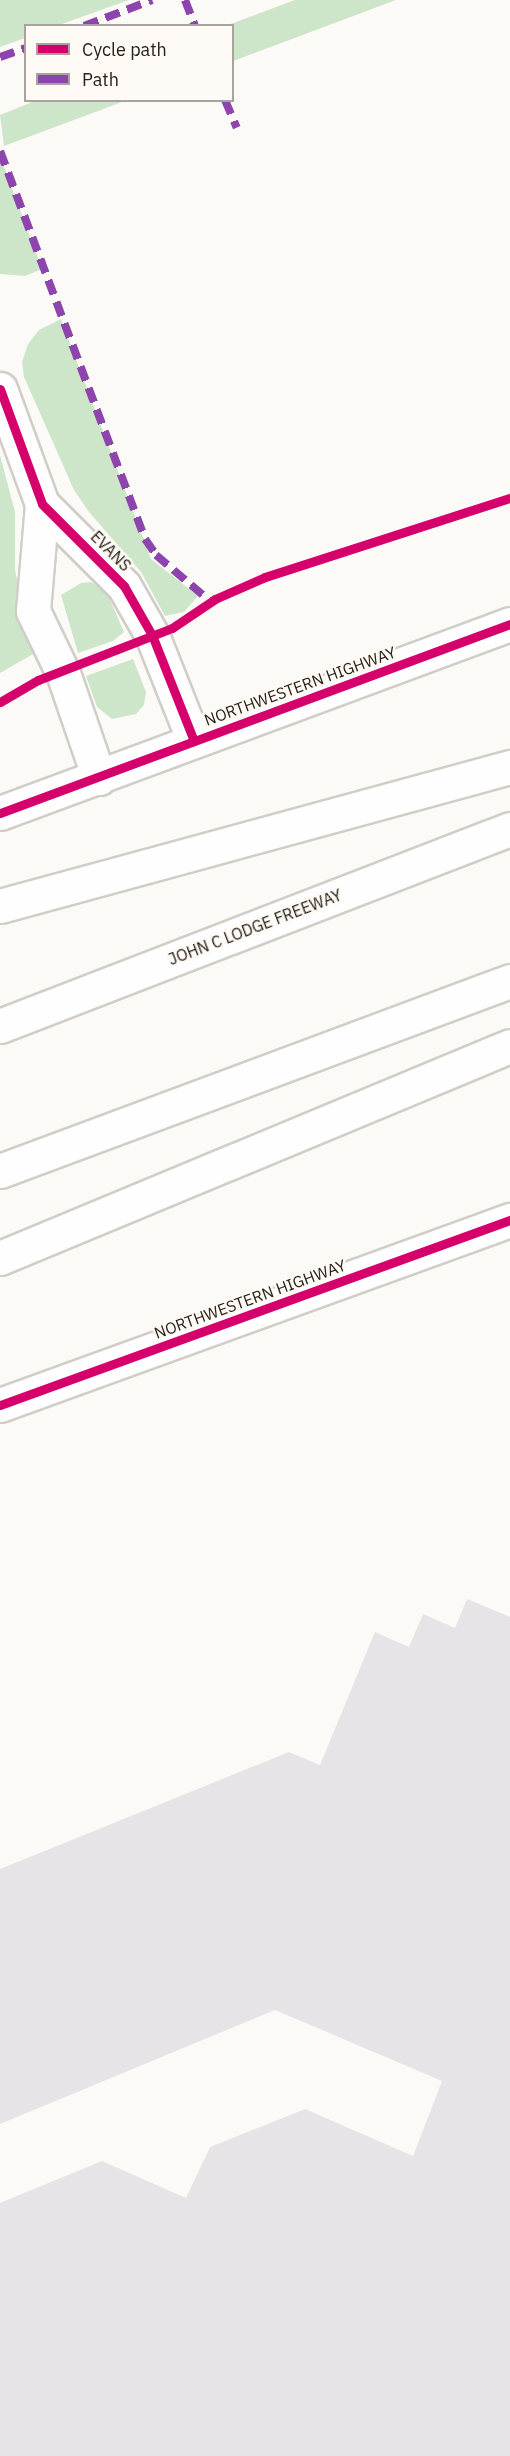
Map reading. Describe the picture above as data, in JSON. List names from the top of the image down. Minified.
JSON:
{"streets":{"main road":["EVANS","NORTHWESTERN HIGHWAY","JOHN C LODGE FREEWAY"]},"crossings":[["EVANS","NORTHWESTERN HIGHWAY"]],"legend":["Cycle path","Path"]}
